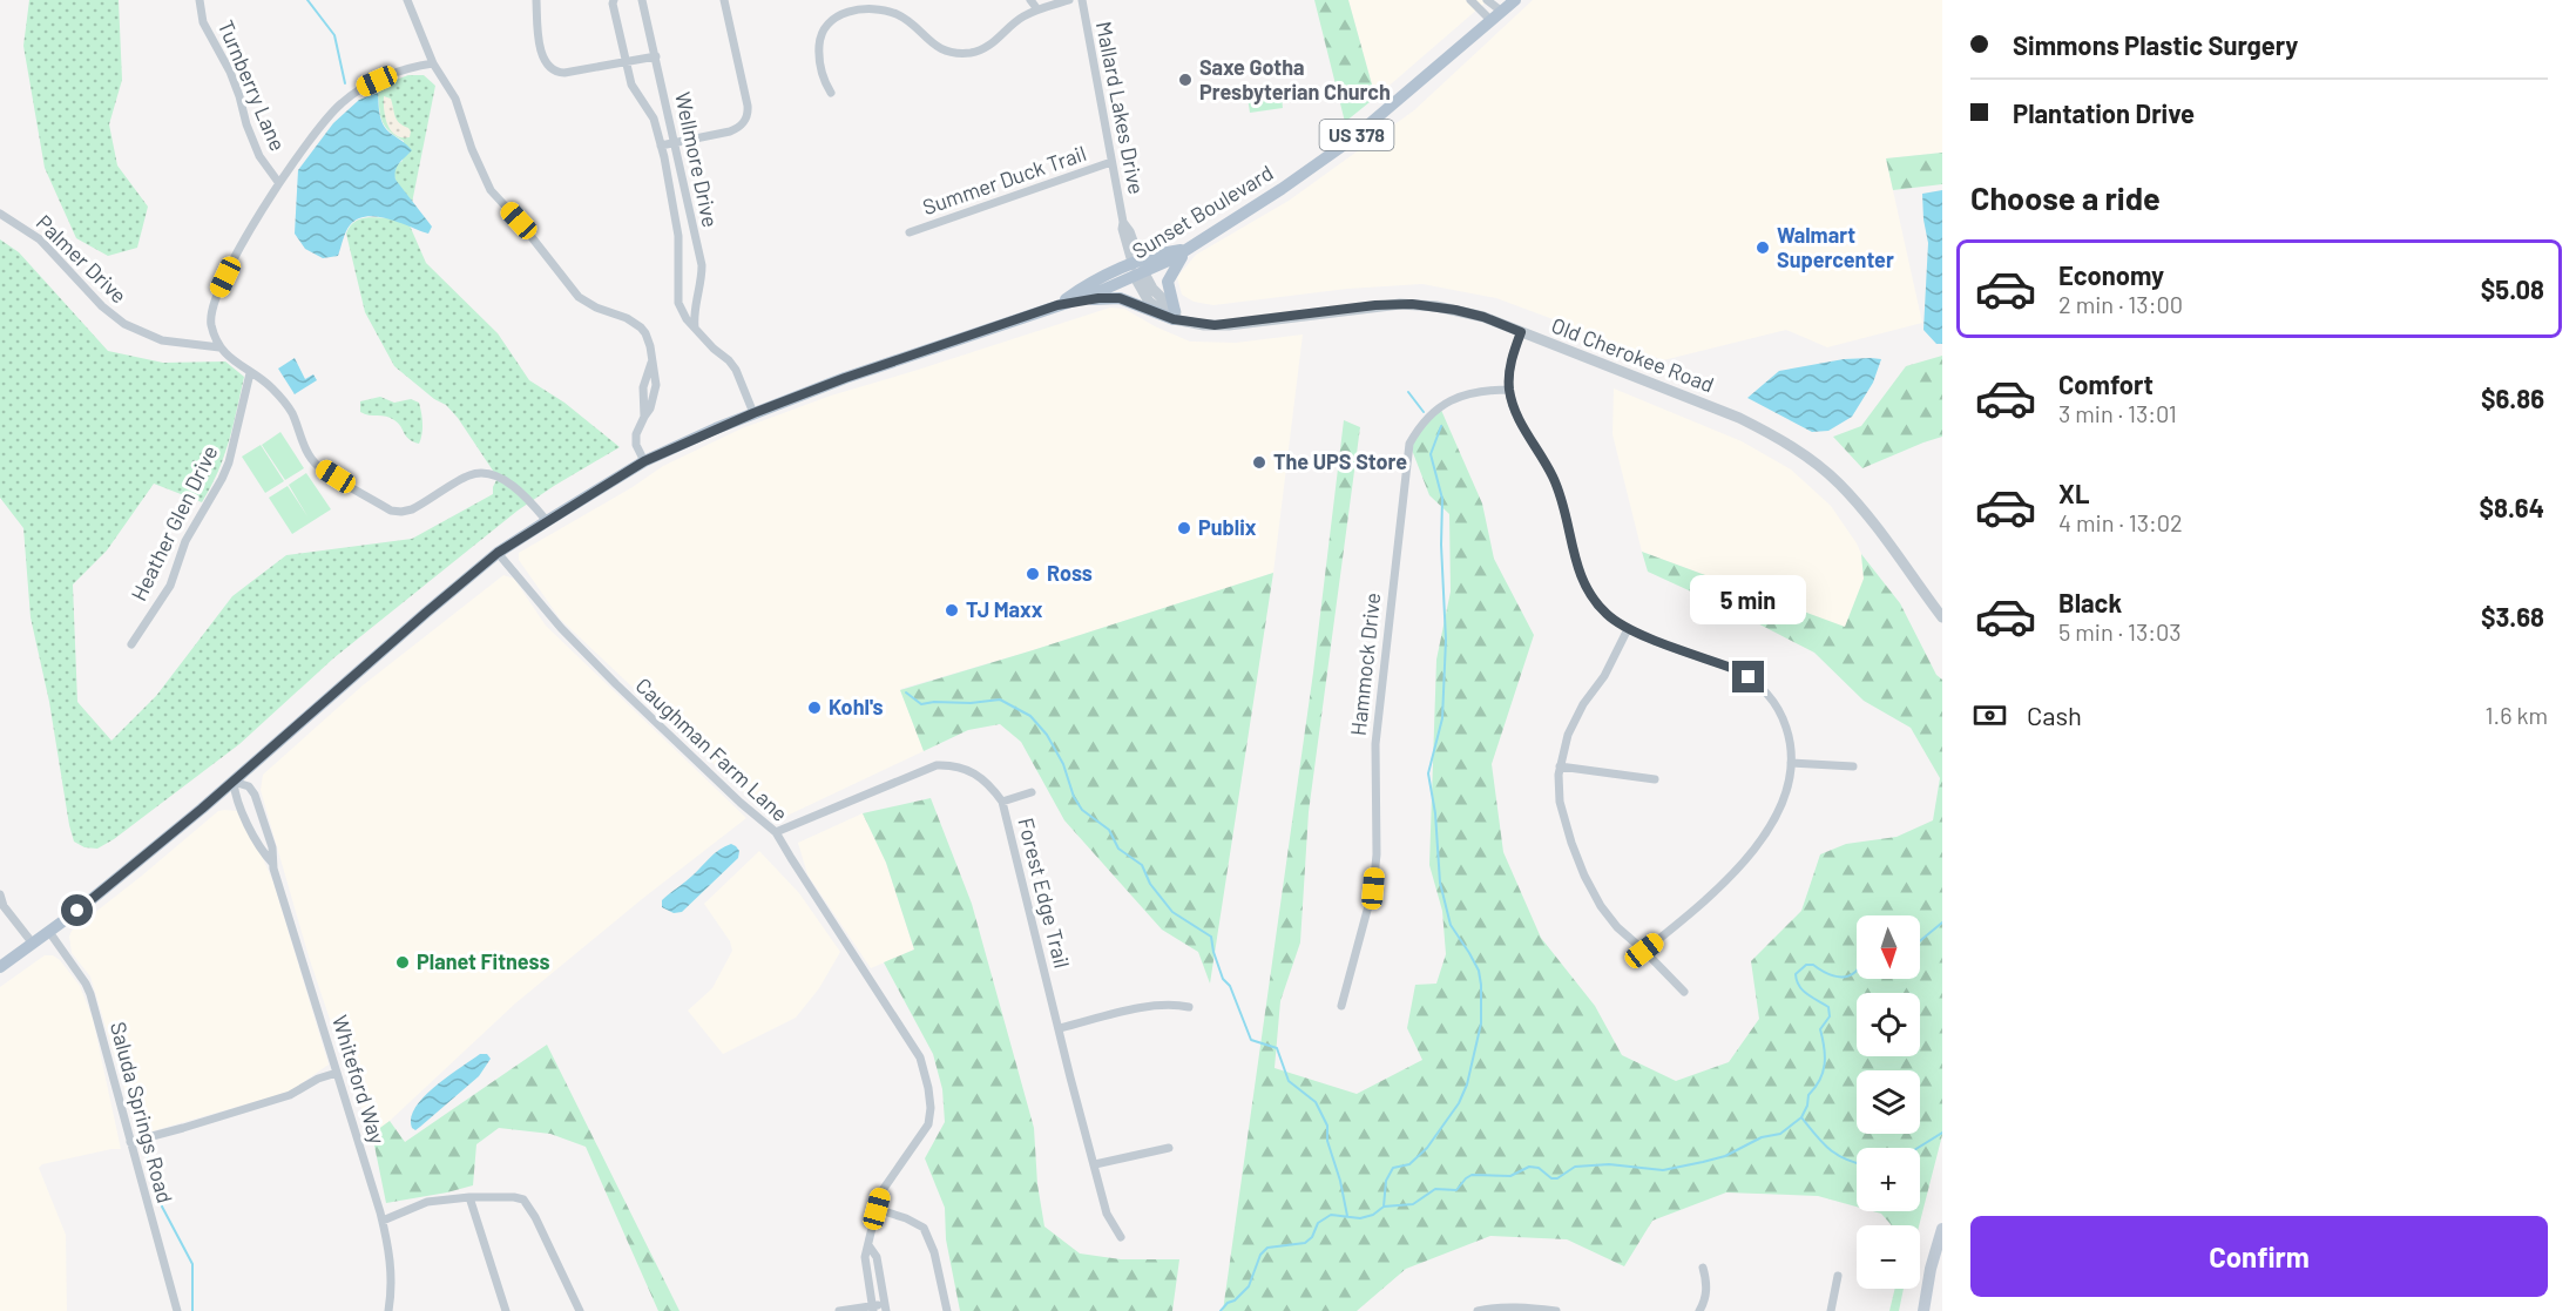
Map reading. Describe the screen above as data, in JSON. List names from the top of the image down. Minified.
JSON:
{"streets":{"main road":["US 378","Sunset Boulevard"],"street":["Turnberry Lane","Mallard Lakes Drive","Wellmore Drive","Summer Duck Trail","Palmer Drive","Old Cherokee Road","Heather Glen Drive","Hammock Drive","Caughman Farm Lane","Forest Edge Trail","Whiteford Way","Saluda Springs Road"]},"crossings":[["Mallard Lakes Drive","Summer Duck Trail"],["Mallard Lakes Drive","Sunset Boulevard"],["Wellmore Drive","Sunset Boulevard"],["Sunset Boulevard","Caughman Farm Lane"],["Sunset Boulevard","Whiteford Way"],["Sunset Boulevard","Saluda Springs Road"],["Caughman Farm Lane","Forest Edge Trail"]],"places":["Saxe Gotha Presbyterian Church","Walmart Supercenter","The UPS Store","Publix","Ross","TJ Maxx","Kohl's","Planet Fitness"],"north":"bottom","page":{"banner":["Simmons Plastic Surgery","Plantation Drive"],"heading":"Choose a ride","list":[{"name":"Economy","note":"2 min · 13:00","value":"$5.08"},{"name":"Comfort","note":"3 min · 13:01","value":"$6.86"},{"name":"XL","note":"4 min · 13:02","value":"$8.64"},{"name":"Black","note":"5 min · 13:03","value":"$3.68"}],"bubble":"5 min","pay":["Cash","1.6 km"],"map_buttons":["+","−"],"buttons":"Confirm"}}
